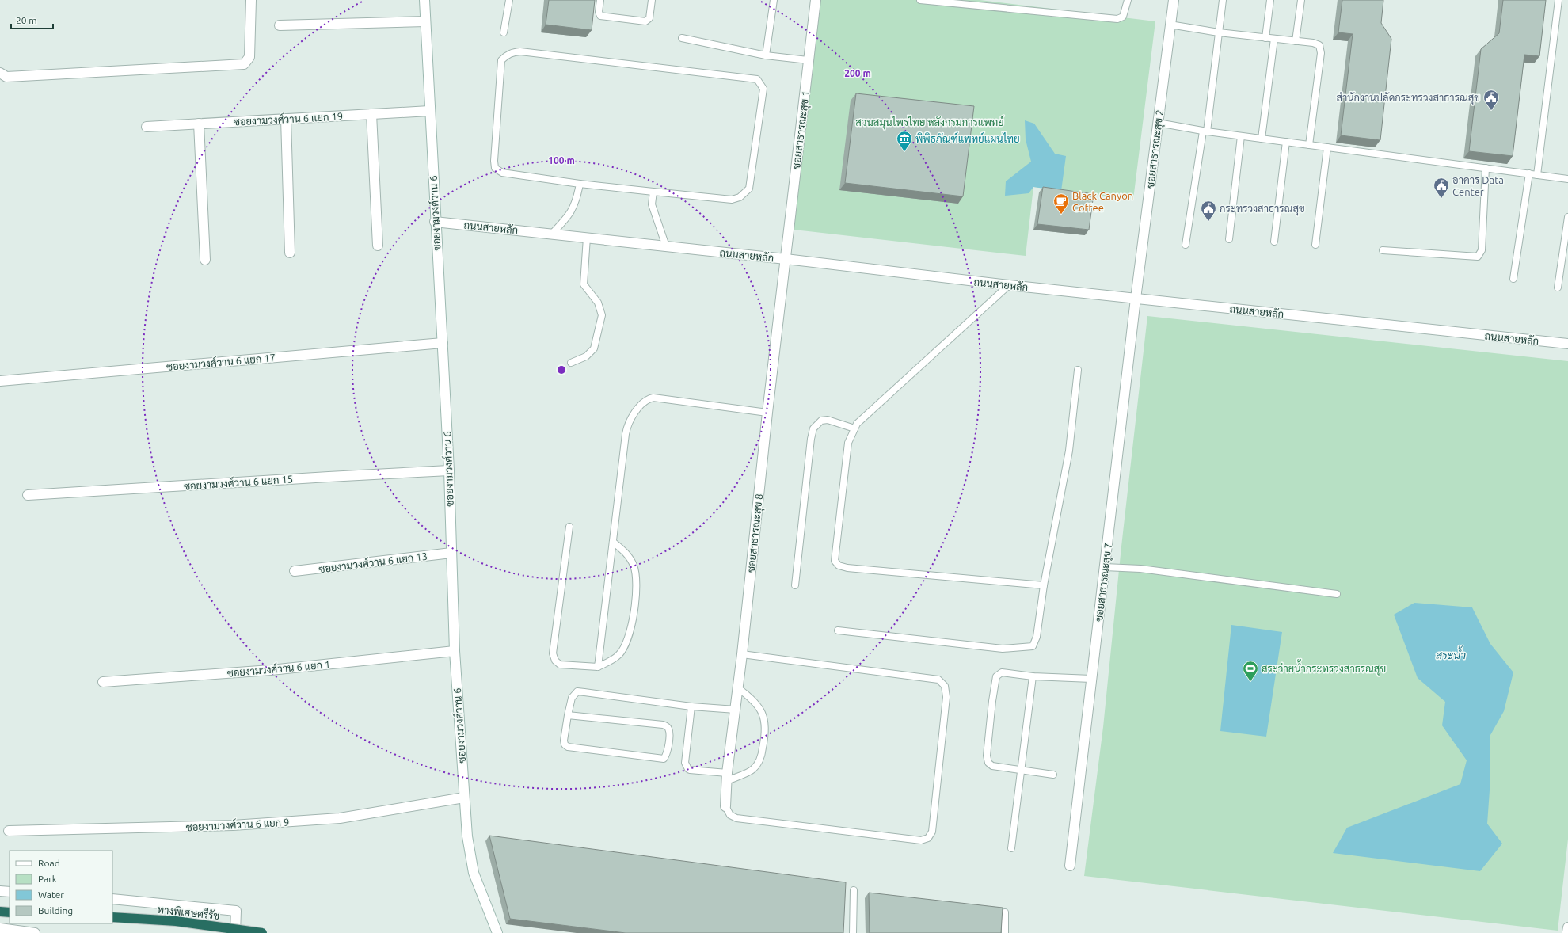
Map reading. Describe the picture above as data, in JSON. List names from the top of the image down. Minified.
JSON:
{"streets":{"highway":["ทางพิเศษศรีรัช"],"street":["ซอยงามวงศ์วาน 6 แยก 19","ซอยสาธารณะสุข 1","ซอยสาธารณะสุข 2","ซอยงามวงศ์วาน 6","ถนนสายหลัก","ซอยงามวงศ์วาน 6 แยก 17","ซอยงามวงศ์วาน 6 แยก 15","ซอยสาธารณะสุข 8","ซอยงามวงศ์วาน 6 แยก 13","ซอยสาธารณะสุข 7","ซอยงามวงศ์วาน 6 แยก 1","ซอยงามวงศ์วาน 6 แยก 9"]},"crossings":[["ซอยงามวงศ์วาน 6 แยก 19","ซอยงามวงศ์วาน 6"],["ซอยสาธารณะสุข 1","ถนนสายหลัก"],["ซอยสาธารณะสุข 1","ซอยสาธารณะสุข 8"],["ซอยสาธารณะสุข 2","ถนนสายหลัก"],["ซอยสาธารณะสุข 2","ซอยสาธารณะสุข 7"],["ซอยงามวงศ์วาน 6","ถนนสายหลัก"],["ซอยงามวงศ์วาน 6","ซอยงามวงศ์วาน 6 แยก 17"],["ซอยงามวงศ์วาน 6","ซอยงามวงศ์วาน 6 แยก 15"],["ซอยงามวงศ์วาน 6","ซอยงามวงศ์วาน 6 แยก 13"],["ซอยงามวงศ์วาน 6","ซอยงามวงศ์วาน 6 แยก 1"],["ซอยงามวงศ์วาน 6","ซอยงามวงศ์วาน 6 แยก 9"],["ถนนสายหลัก","ซอยสาธารณะสุข 8"],["ถนนสายหลัก","ซอยสาธารณะสุข 7"]],"water":["สระน้ำ"],"parks":["สวนสมุนไพรไทย หลังกรมการแพทย์"],"places":{"public building":["สำนักงานปลัดกระทรวงสาธารณสุข","อาคาร Data Center","กระทรวงสาธารณสุข"],"museum":["พิพิธภัณฑ์แพทย์แผนไทย"],"cafe":["Black Canyon Coffee"],"sports":["สระว่ายน้ำกระทรวงสาธรณสุข"]},"legend":["Road","Park","Water","Building"],"scale_bar":"20 m","rings":["200 m","100 m"]}
